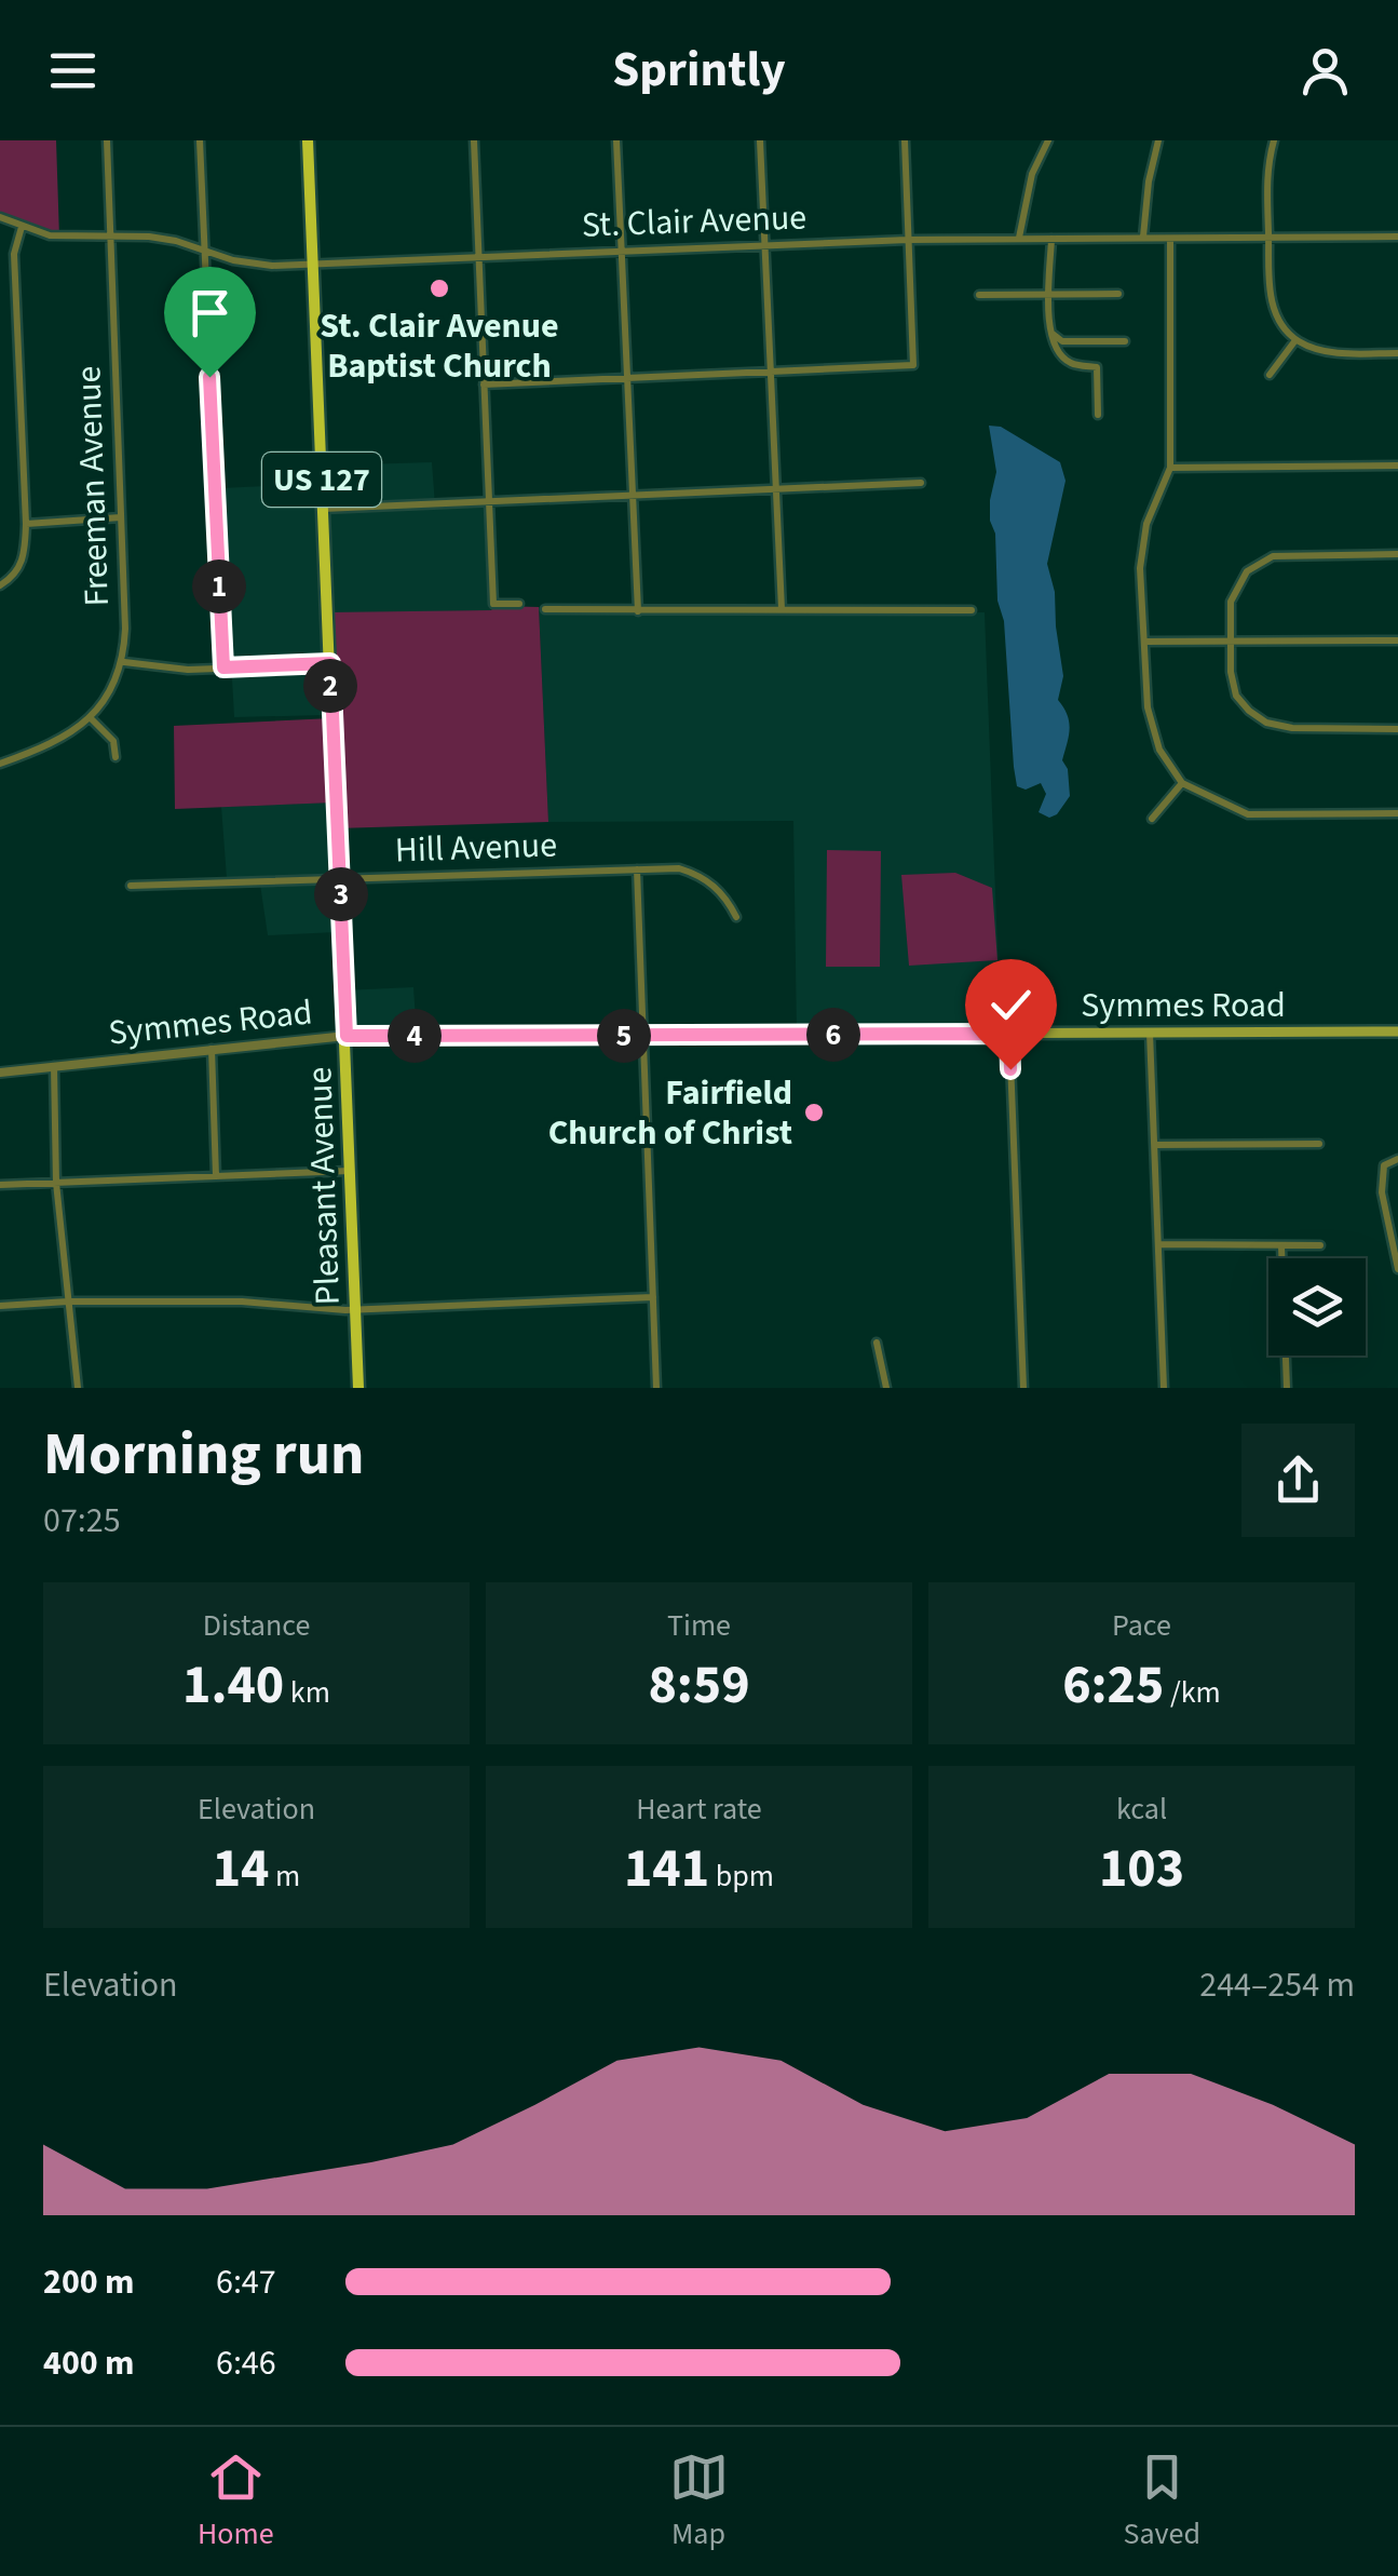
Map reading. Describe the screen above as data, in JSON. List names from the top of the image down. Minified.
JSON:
{"streets":{"main road":["US 127","Symmes Road","Pleasant Avenue"],"street":["St. Clair Avenue","Freeman Avenue","Hill Avenue"]},"crossings":[["St. Clair Avenue","Freeman Avenue"],["St. Clair Avenue","Pleasant Avenue"],["Hill Avenue","Pleasant Avenue"],["Symmes Road","Pleasant Avenue"]],"places":["St. Clair Avenue Baptist Church","Fairfield Church of Christ"],"page":{"header":"Sprintly","pins":["1","2","3","6","4","5"],"heading":["Morning run","07:25"],"stats":[["Distance","1.40 km"],["Time","8:59"],["Pace","6:25 /km"],["Elevation","14 m"],["Heart rate","141 bpm"],["kcal","103"]],"chart":["Elevation","244–254 m"],"list":[{"name":"200 m","note":"6:47"},{"name":"400 m","note":"6:46"}],"tabs":["Home","Map","Saved"]}}
